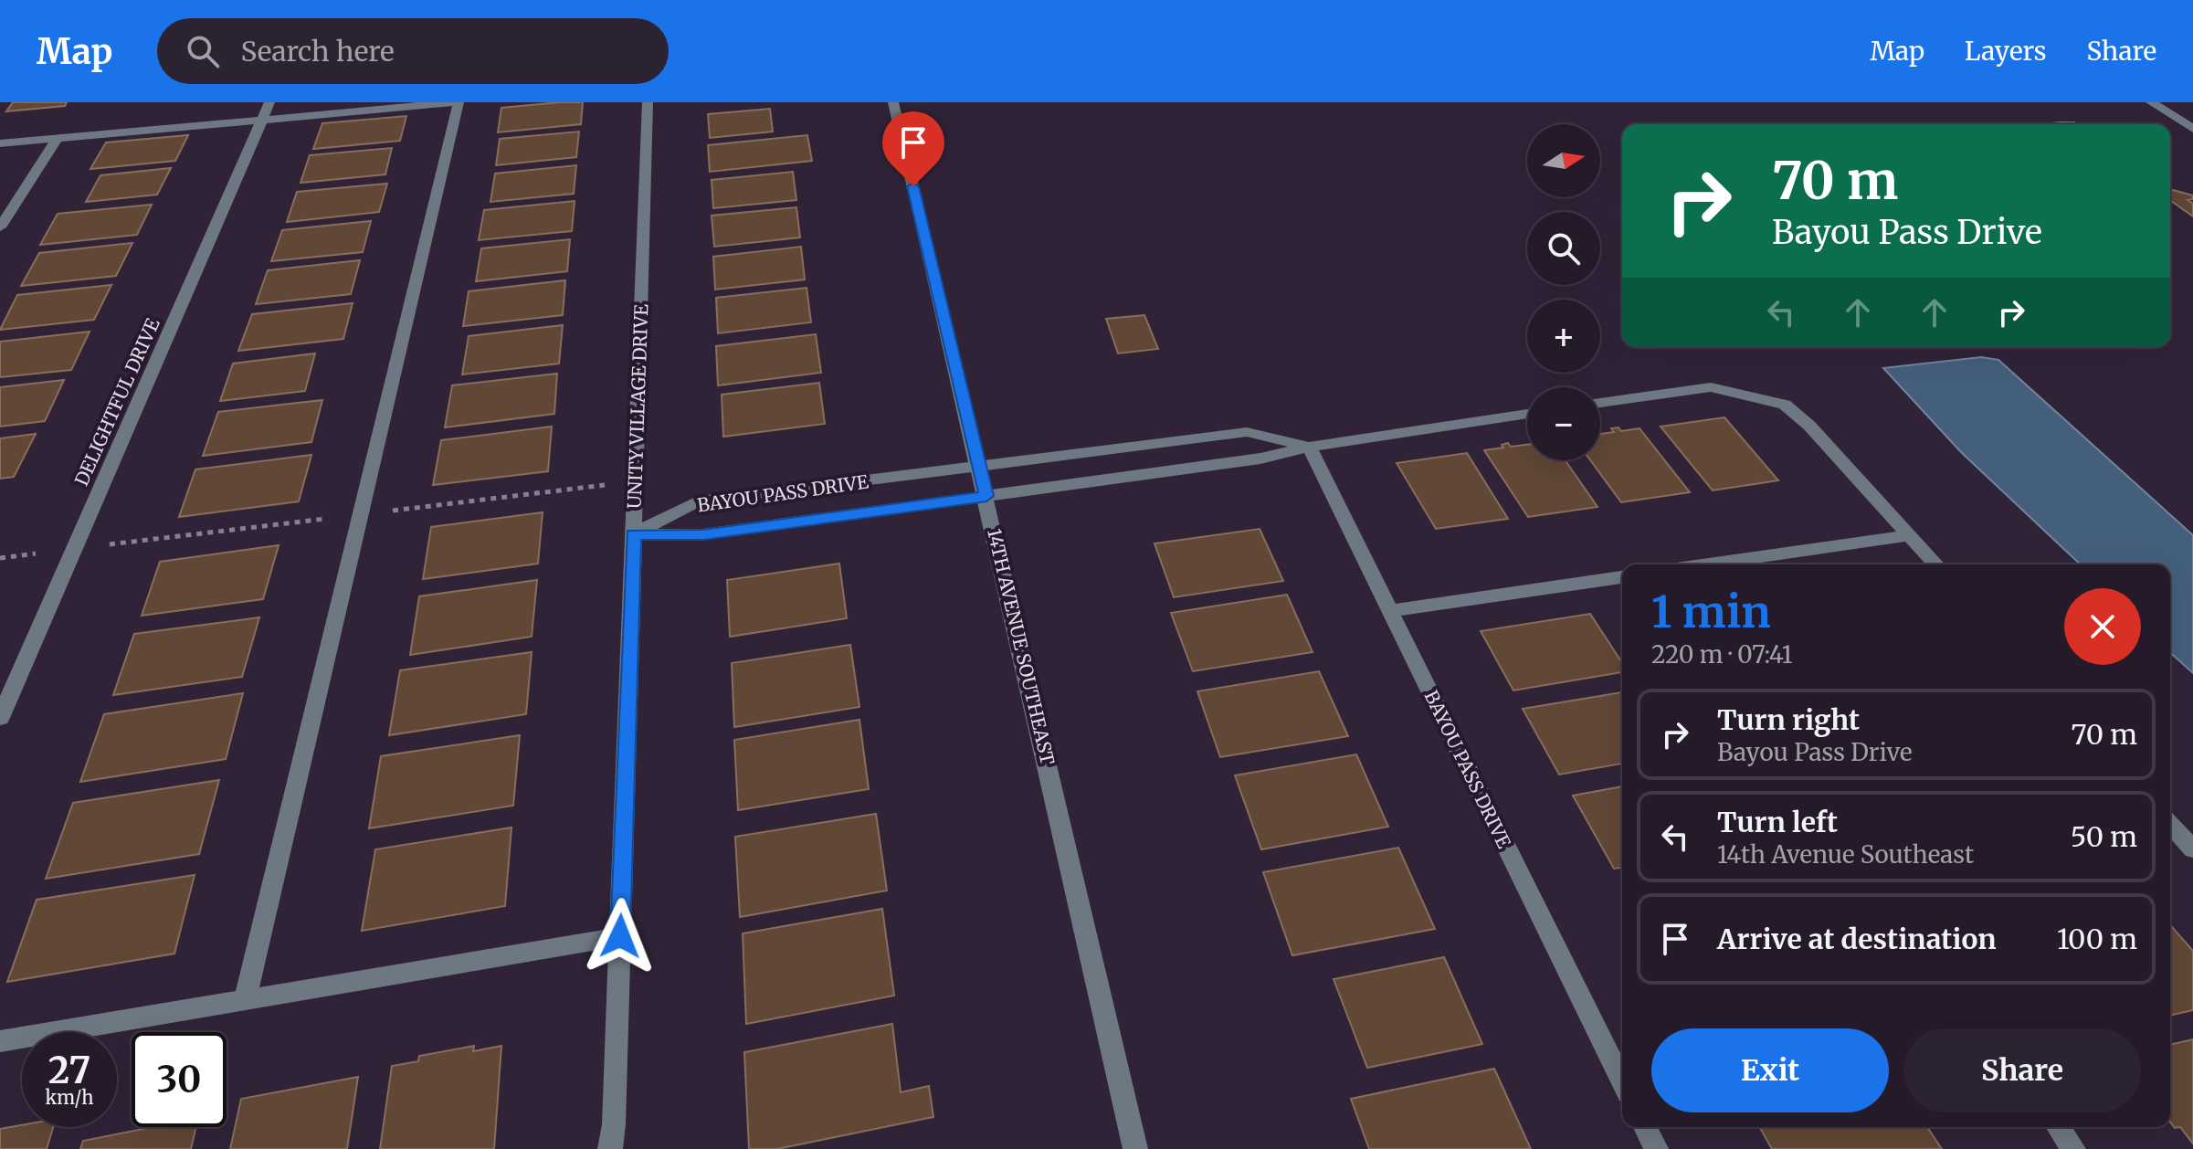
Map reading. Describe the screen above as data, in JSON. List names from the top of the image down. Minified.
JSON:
{"streets":{"street":["DELIGHTFUL DRIVE","UNITY VILLAGE DRIVE","BAYOU PASS DRIVE","14TH AVENUE SOUTHEAST"]},"crossings":[["UNITY VILLAGE DRIVE","BAYOU PASS DRIVE"],["BAYOU PASS DRIVE","14TH AVENUE SOUTHEAST"]],"north":"right","page":{"header":"Map","search":"Search here","nav":["Map","Layers","Share"],"map_buttons":["+","−"],"turn":["70 m","Bayou Pass Drive"],"heading":["1 min","220 m · 07:41"],"list":[{"name":"Turn right","note":"Bayou Pass Drive","value":"70 m"},{"name":"Turn left","note":"14th Avenue Southeast","value":"50 m"},{"name":"Arrive at destination","value":"100 m"}],"buttons":["Exit","Share"],"speed":"27 km/h","limit":"30"}}
